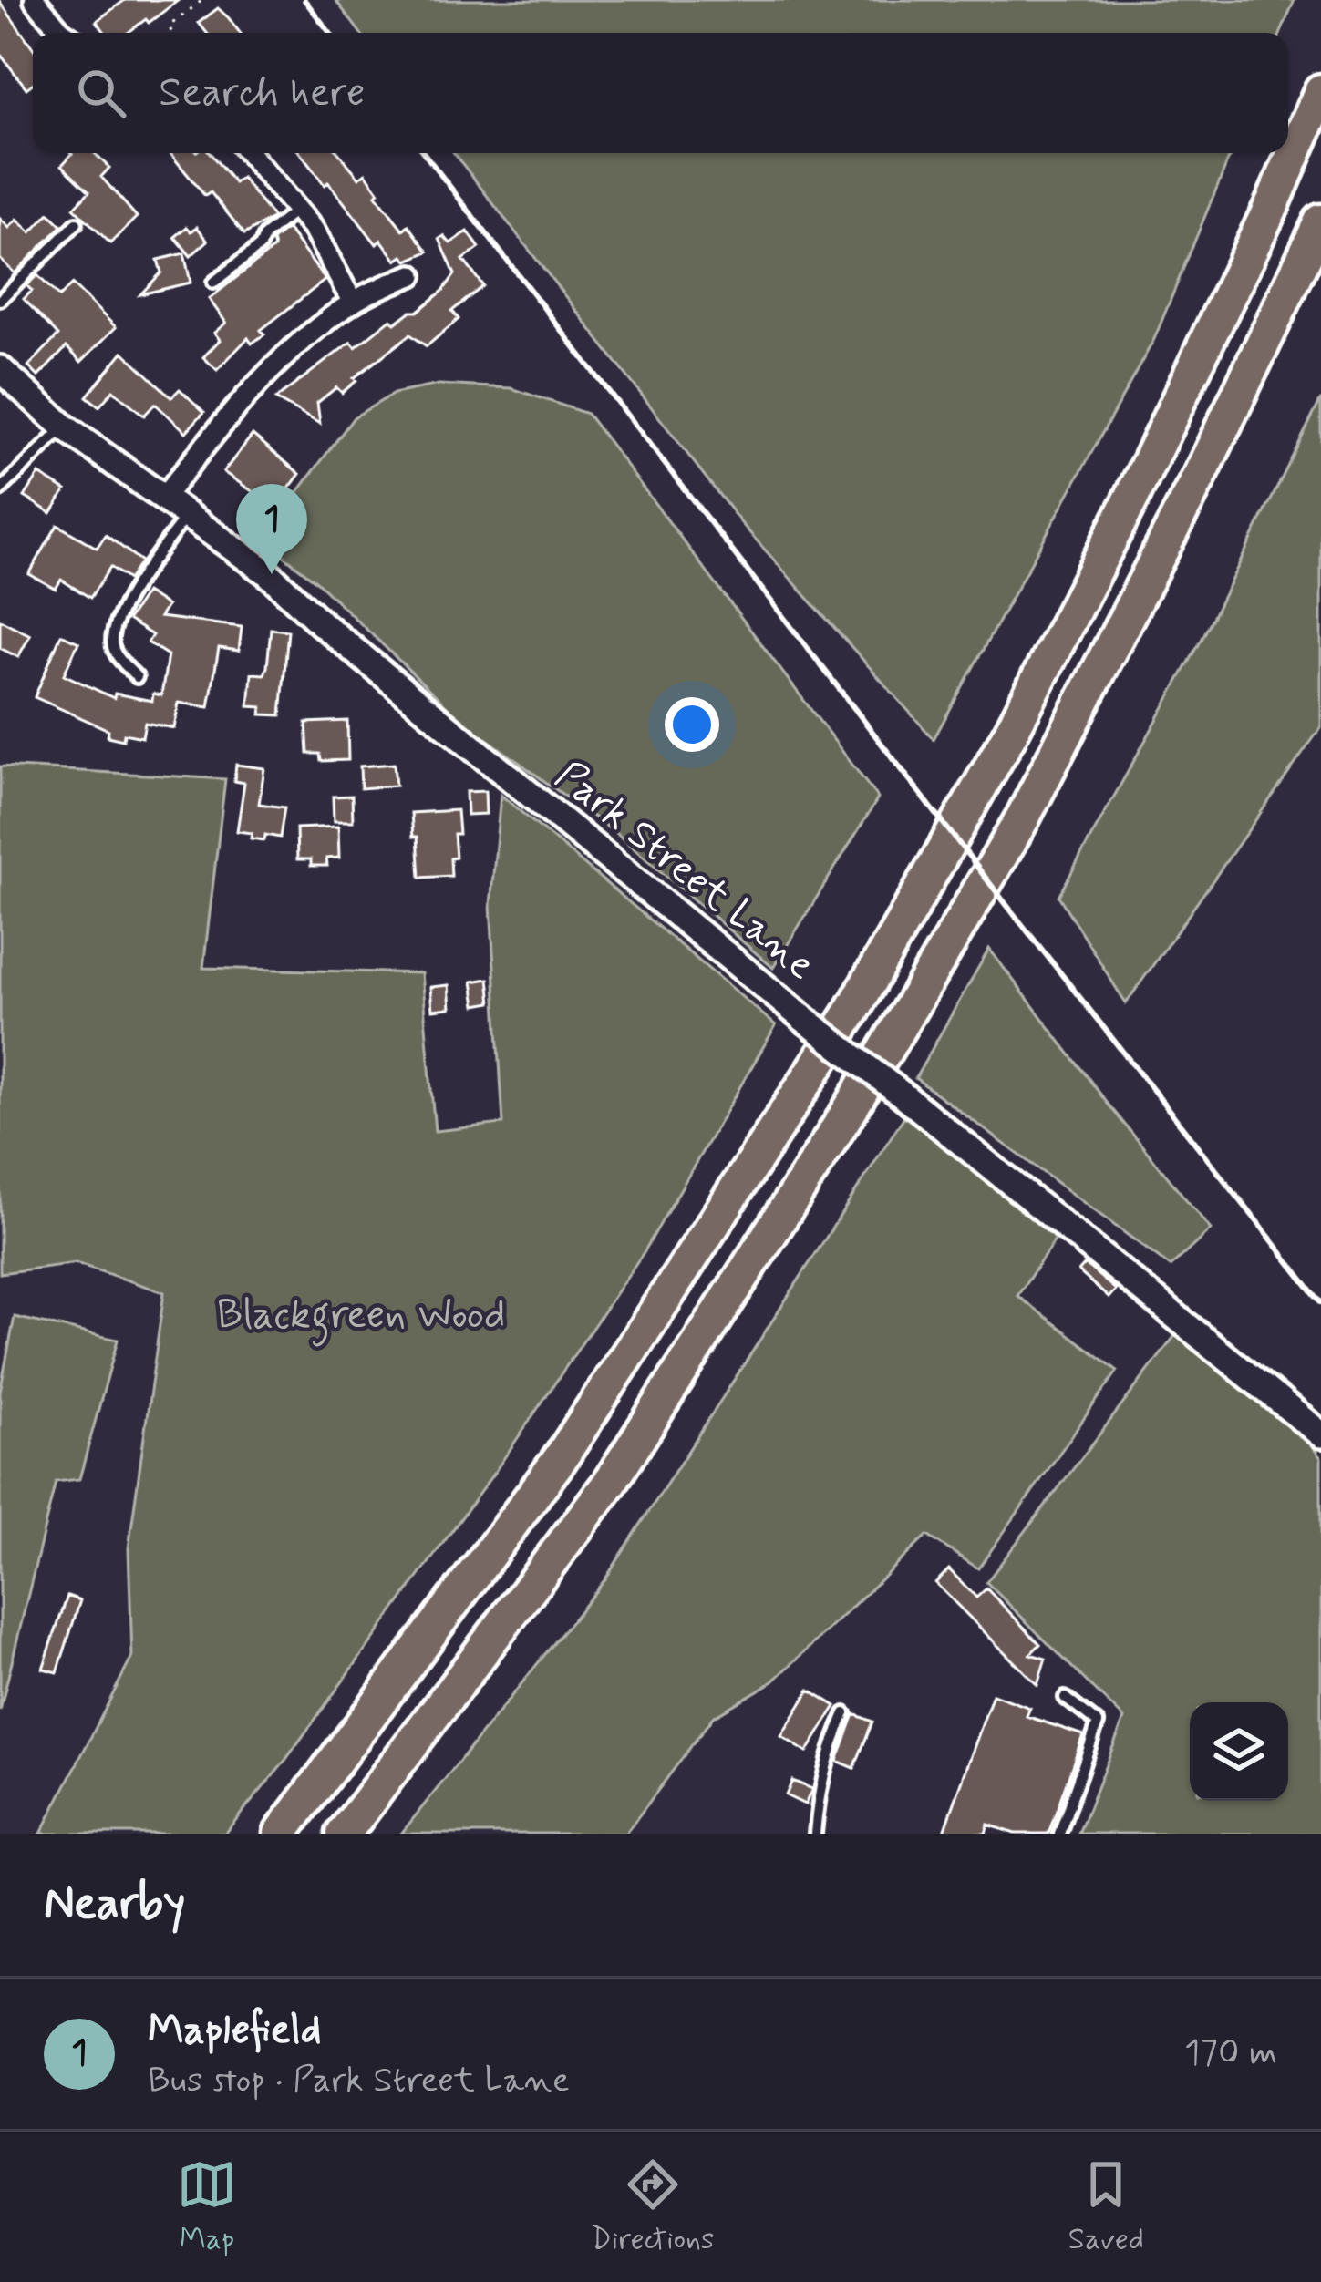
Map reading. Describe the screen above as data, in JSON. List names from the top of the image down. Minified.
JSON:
{"streets":{"street":["Park Street Lane"]},"parks":["Blackgreen Wood"],"page":{"search":"Search here","pins":"1","heading":"Nearby","list":[{"mark":"1","name":"Maplefield","note":"Bus stop · Park Street Lane","value":"170 m"}],"nav":["Map","Directions","Saved"]}}
